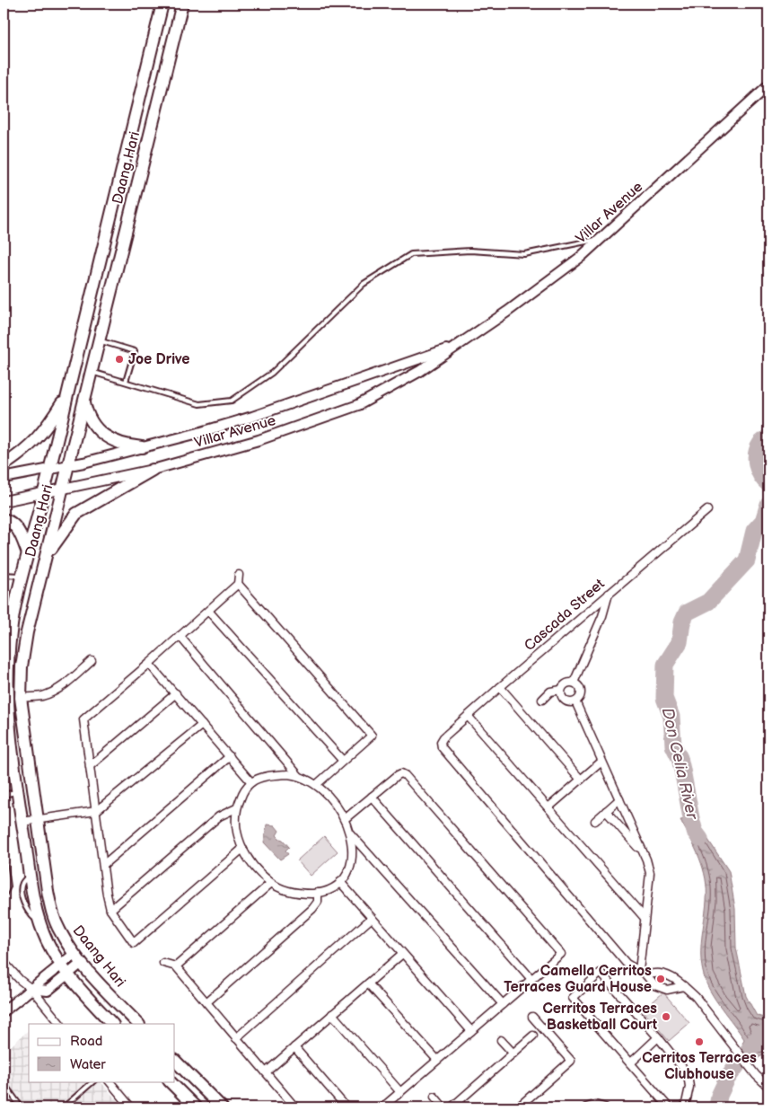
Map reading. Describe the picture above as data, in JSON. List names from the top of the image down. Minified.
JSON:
{"streets":{"main road":["Daang Hari"],"street":["Villar Avenue","Cascada Street"]},"crossings":[["Daang Hari","Villar Avenue"]],"water":["Don Celia River"],"places":["Joe Drive","Camella Cerritos Terraces Guard House","Cerritos Terraces Basketball Court","Cerritos Terraces Clubhouse"],"legend":["Road","Water"]}
